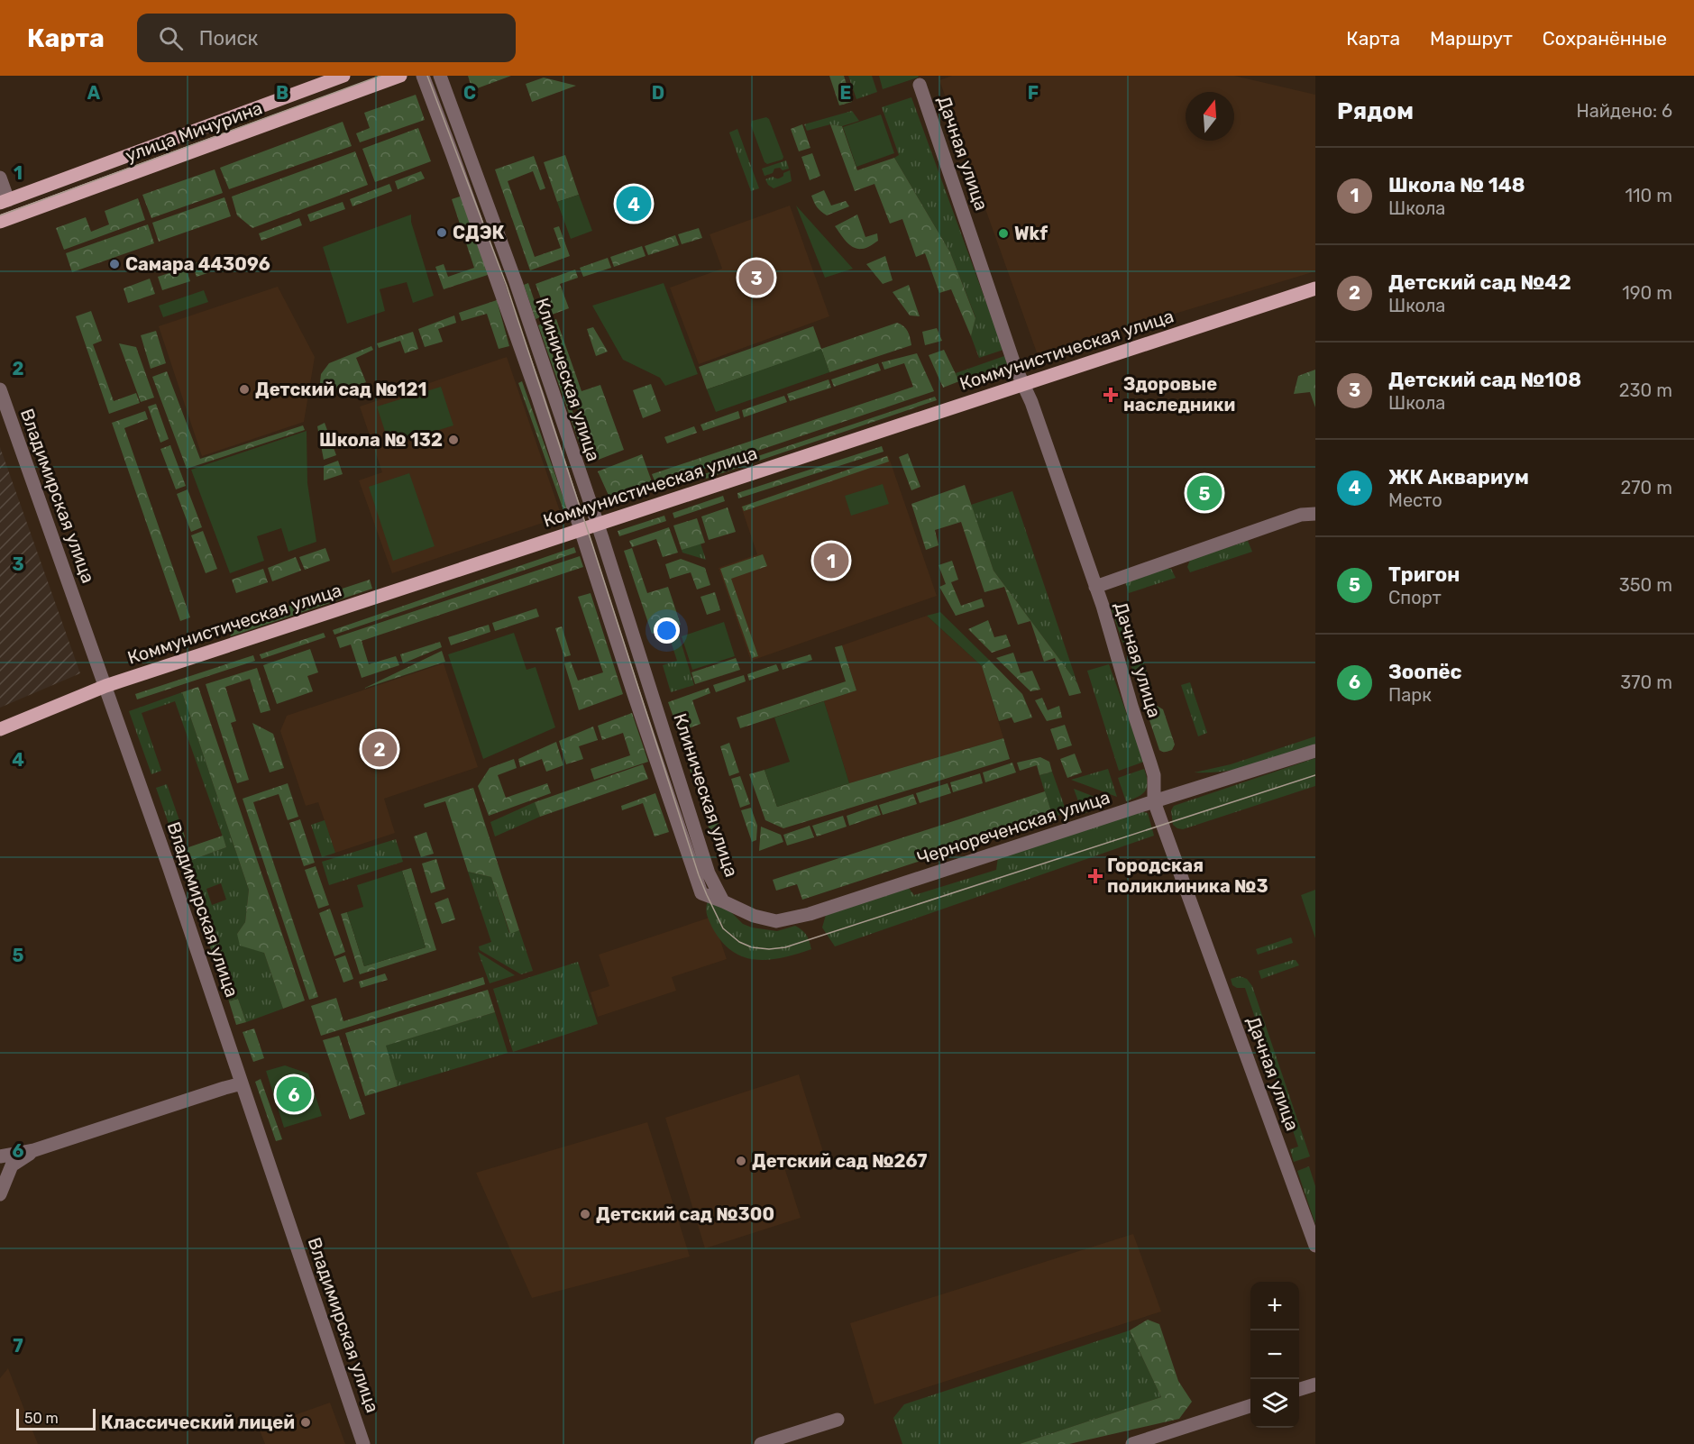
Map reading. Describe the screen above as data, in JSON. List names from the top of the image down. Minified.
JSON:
{"streets":{"main road":["улица Мичурина","Коммунистическая улица"],"street":["Дачная улица","Клиническая улица","Владимирская улица","Чернореченская улица"]},"crossings":[["Дачная улица","Коммунистическая улица"],["Дачная улица","Чернореченская улица"],["Коммунистическая улица","Клиническая улица"],["Коммунистическая улица","Владимирская улица"],["Клиническая улица","Чернореченская улица"]],"places":{"other":["СДЭК","Wkf","Самара 443096","Детский сад №121","Школа № 132","Детский сад №267","Детский сад №300","Классический лицей"],"health":["Здоровые наследники","Городская поликлиника №3"]},"scale_bar":"50 m","north":"top","page":{"header":"Карта","search":"Поиск","nav":["Карта","Маршрут","Сохранённые"],"heading":["Рядом","Найдено: 6"],"list":[{"mark":"1","name":"Школа № 148","note":"Школа","value":"110 m"},{"mark":"2","name":"Детский сад №42","note":"Школа","value":"190 m"},{"mark":"3","name":"Детский сад №108","note":"Школа","value":"230 m"},{"mark":"4","name":"ЖК Аквариум","note":"Место","value":"270 m"},{"mark":"5","name":"Тригон","note":"Спорт","value":"350 m"},{"mark":"6","name":"Зоопёс","note":"Парк","value":"370 m"}],"pins":["4","3","5","1","2","6"],"map_buttons":["+","−"],"scale":"50 m"},"grid":{"columns":["A","B","C","D","E","F"],"rows":["1","2","3","4","5","6","7"]}}
